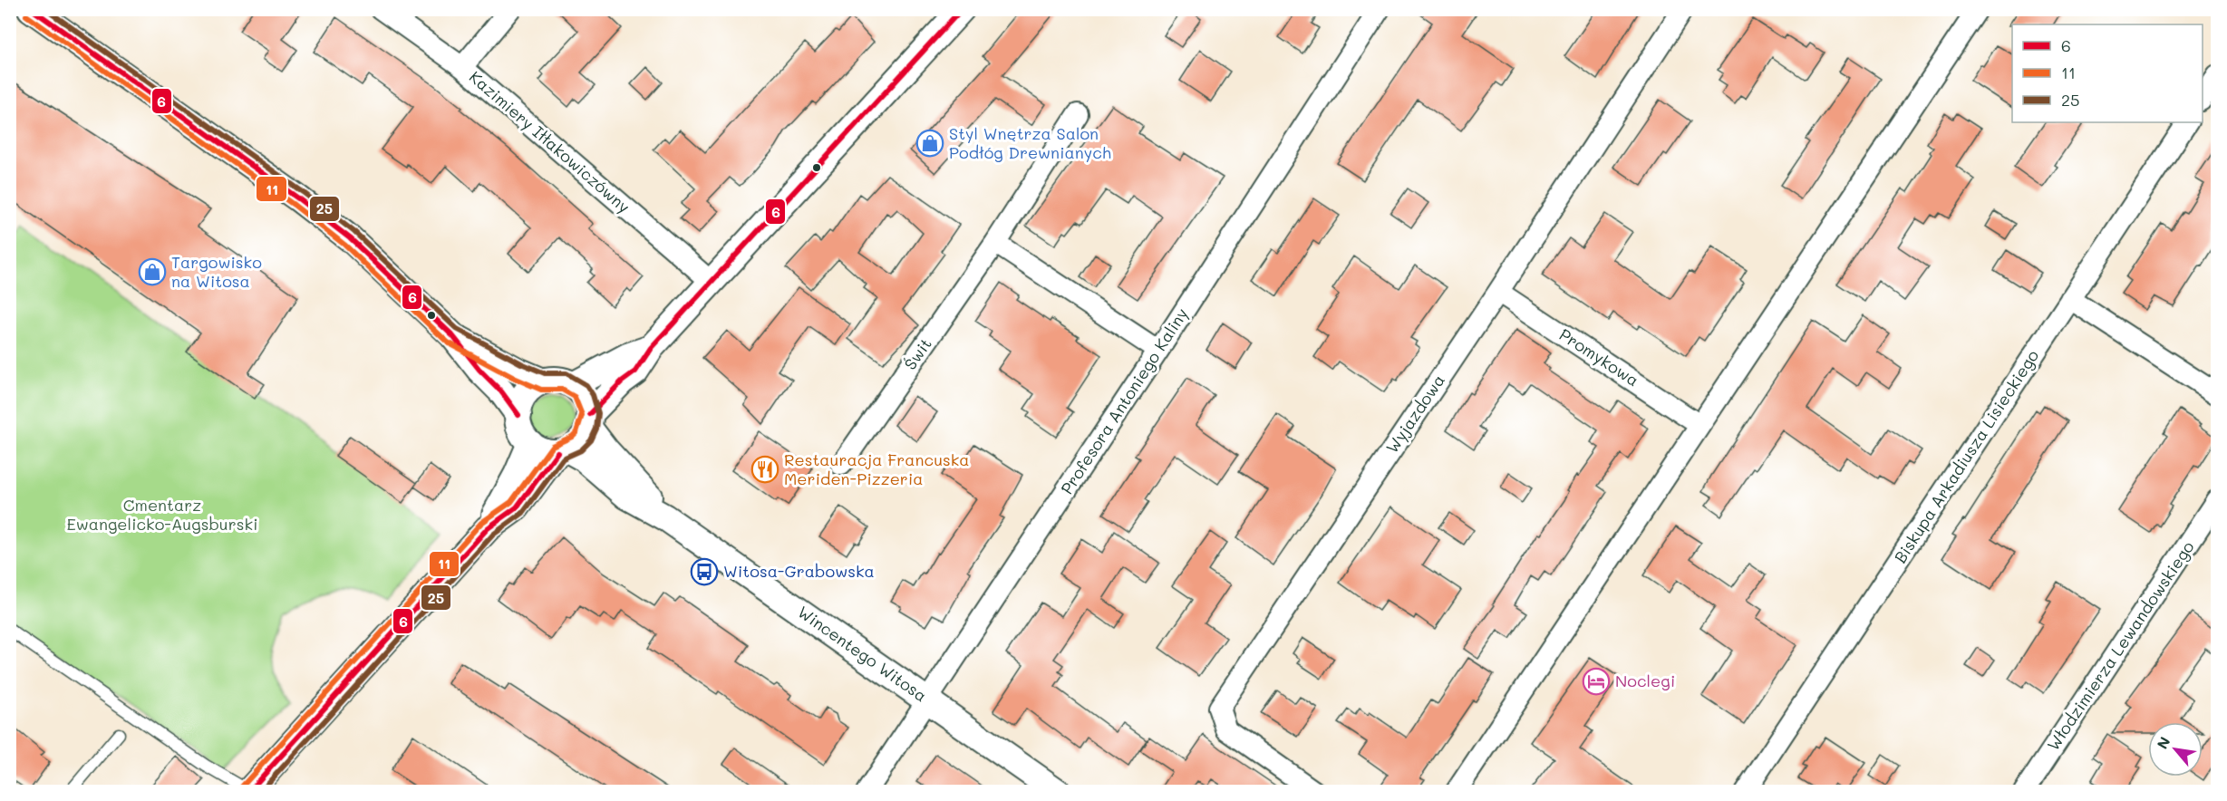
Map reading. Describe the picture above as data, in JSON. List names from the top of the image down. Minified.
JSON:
{"streets":{"street":["Kazimiery Iłłakowiczówny","Świt","Promykowa","Profesora Antoniego Kaliny","Wyjazdowa","Biskupa Arkadiusza Lisieckiego","Włodzimierza Lewandowskiego","Wincentego Witosa"]},"crossings":[["Promykowa","Wyjazdowa"],["Profesora Antoniego Kaliny","Wincentego Witosa"]],"parks":["Cmentarz Ewangelicko-Augsburski"],"places":{"shop":["Styl Wnętrza Salon Podłóg Drewnianych","Targowisko na Witosa"],"restaurant":["Restauracja Francuska Meriden-Pizzeria"],"bus stop":["Witosa-Grabowska"],"hotel":["Noclegi"]},"lines":["transit line 6","transit line 25","transit line 11"],"legend":["6","11","25"],"north":"top left"}
